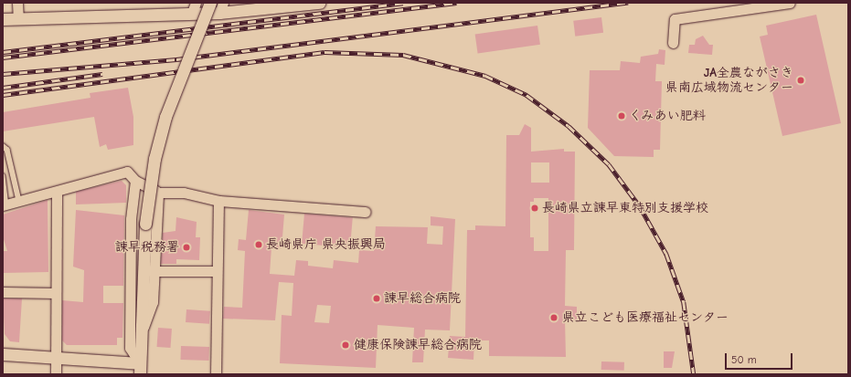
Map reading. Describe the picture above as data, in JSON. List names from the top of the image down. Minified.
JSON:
{"places":["JA全農ながさき 県南広域物流センター","くみあい肥料","長崎県立諫早東特別支援学校","長崎県庁 県央振興局","諫早税務署","諫早総合病院","県立こども医療福祉センター","健康保険諫早総合病院"],"scale_bar":"50 m"}
